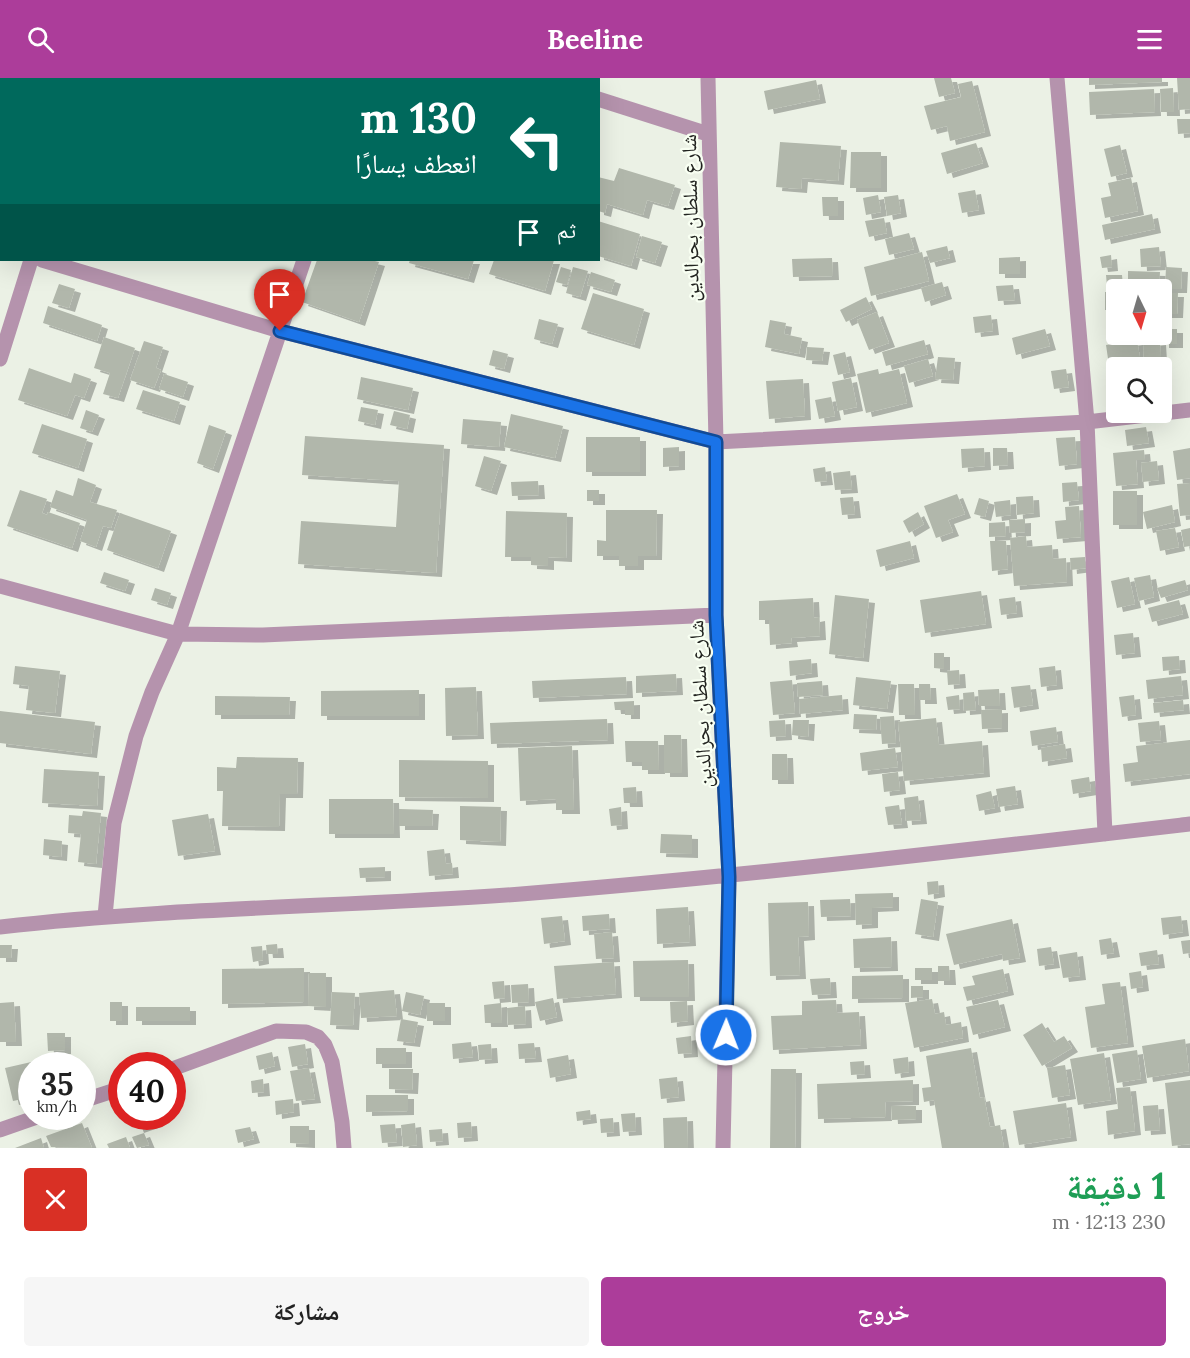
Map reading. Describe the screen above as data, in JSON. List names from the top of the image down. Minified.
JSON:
{"streets":{"street":["شارع سلطان بحرالدين"]},"north":"bottom","page":{"header":"Beeline","turn":["130 m","انعطف يسارًا"],"then":"ثم","speed":"35 km/h","limit":"40","heading":["1 دقيقة","230 m · 12:13"],"buttons":["خروج","مشاركة"]}}
